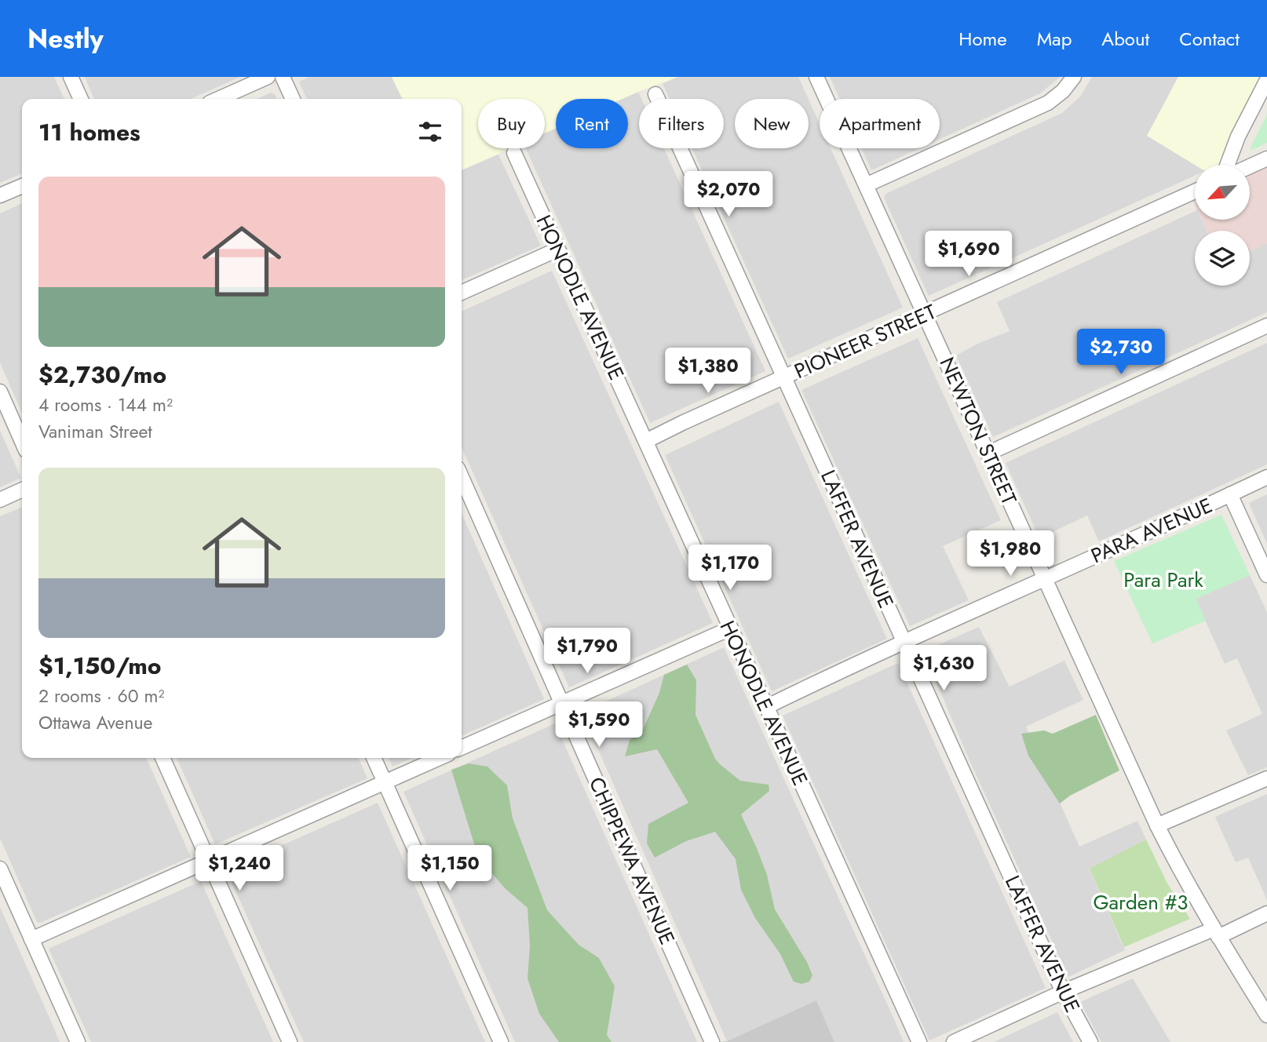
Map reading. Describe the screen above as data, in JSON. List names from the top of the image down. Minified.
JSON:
{"streets":{"street":["HONODLE AVENUE","PIONEER STREET","NEWTON STREET","PARA AVENUE","LAFFER AVENUE","CHIPPEWA AVENUE"]},"crossings":[["HONODLE AVENUE","PIONEER STREET"],["HONODLE AVENUE","PARA AVENUE"],["PIONEER STREET","NEWTON STREET"],["PIONEER STREET","LAFFER AVENUE"],["NEWTON STREET","PARA AVENUE"],["PARA AVENUE","LAFFER AVENUE"]],"parks":["Para Park","Garden #3"],"north":"bottom left","page":{"header":"Nestly","nav":["Home","Map","About","Contact"],"chip":["Buy","Rent","Filters","New","Apartment"],"heading":"11 homes","list":[{"name":"$2,730/mo","note":"4 rooms · 144 m² · Vaniman Street"},{"name":"$1,150/mo","note":"2 rooms · 60 m² · Ottawa Avenue"}],"price":["$2,070","$1,690","$2,730","$1,380","$1,980","$1,170","$1,790","$1,630","$1,590","$1,240","$1,150"]}}
